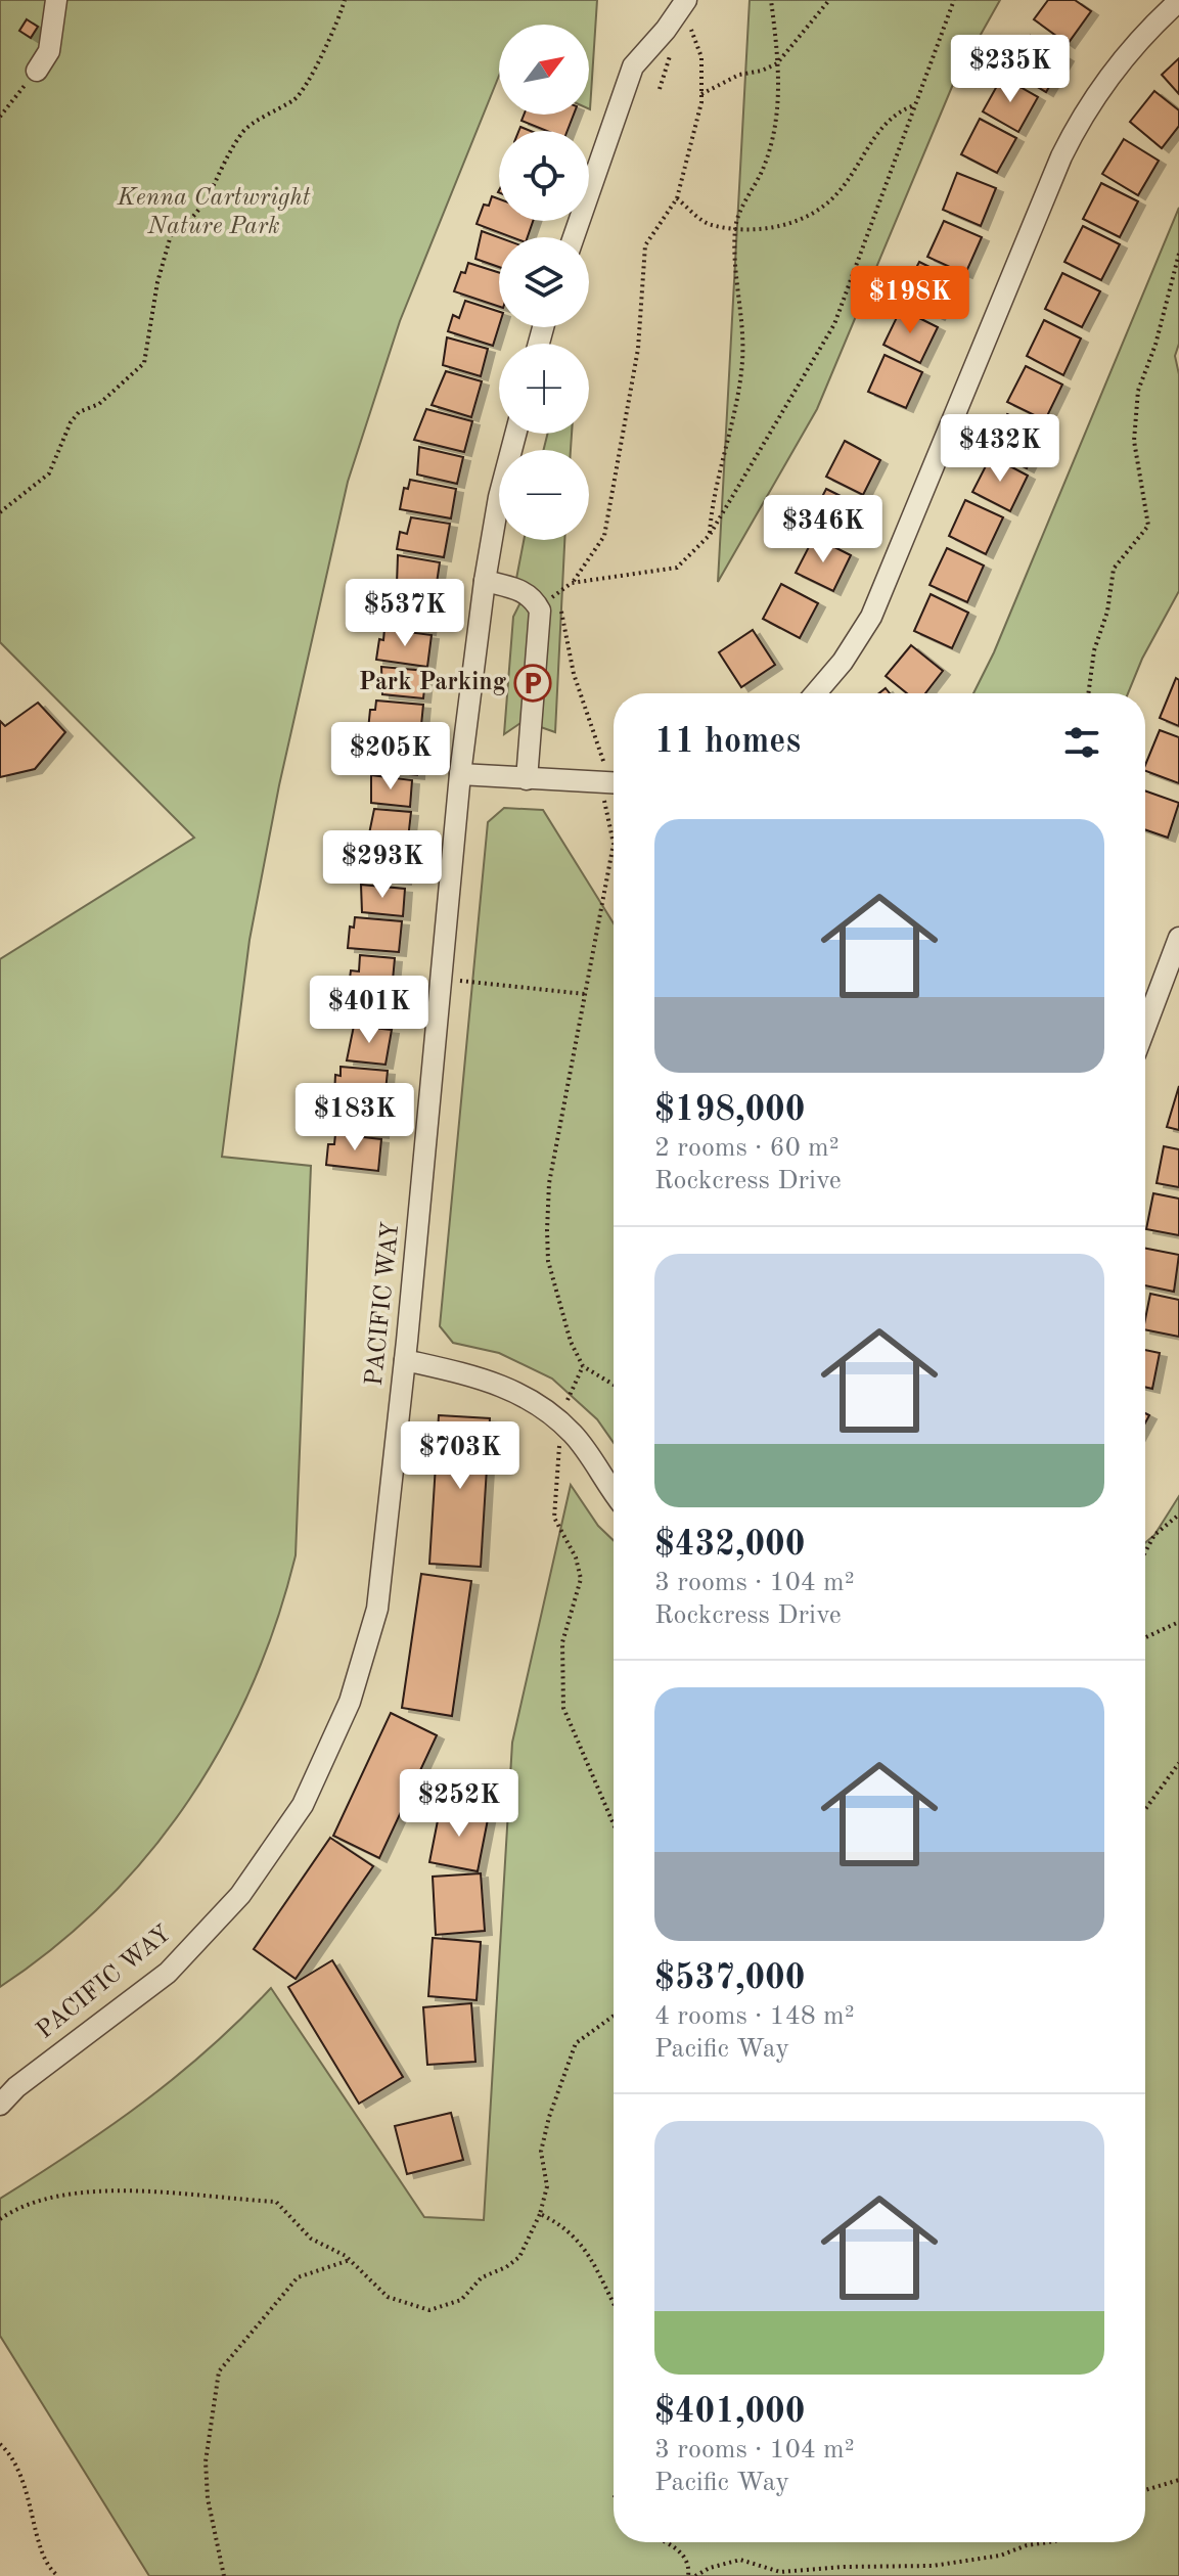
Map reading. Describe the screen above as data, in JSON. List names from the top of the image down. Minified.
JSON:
{"streets":{"street":["PACIFIC WAY"]},"parks":["Kenna Cartwright Nature Park"],"places":{"parking":["Park Parking"]},"north":"top right","page":{"map_buttons":["+","−"],"price":["$235K","$198K","$432K","$346K","$537K","$205K","$293K","$401K","$183K","$703K","$252K"],"heading":"11 homes","list":[{"name":"$198,000","note":"2 rooms · 60 m² · Rockcress Drive"},{"name":"$432,000","note":"3 rooms · 104 m² · Rockcress Drive"},{"name":"$537,000","note":"4 rooms · 148 m² · Pacific Way"},{"name":"$401,000","note":"3 rooms · 104 m² · Pacific Way"}]}}
